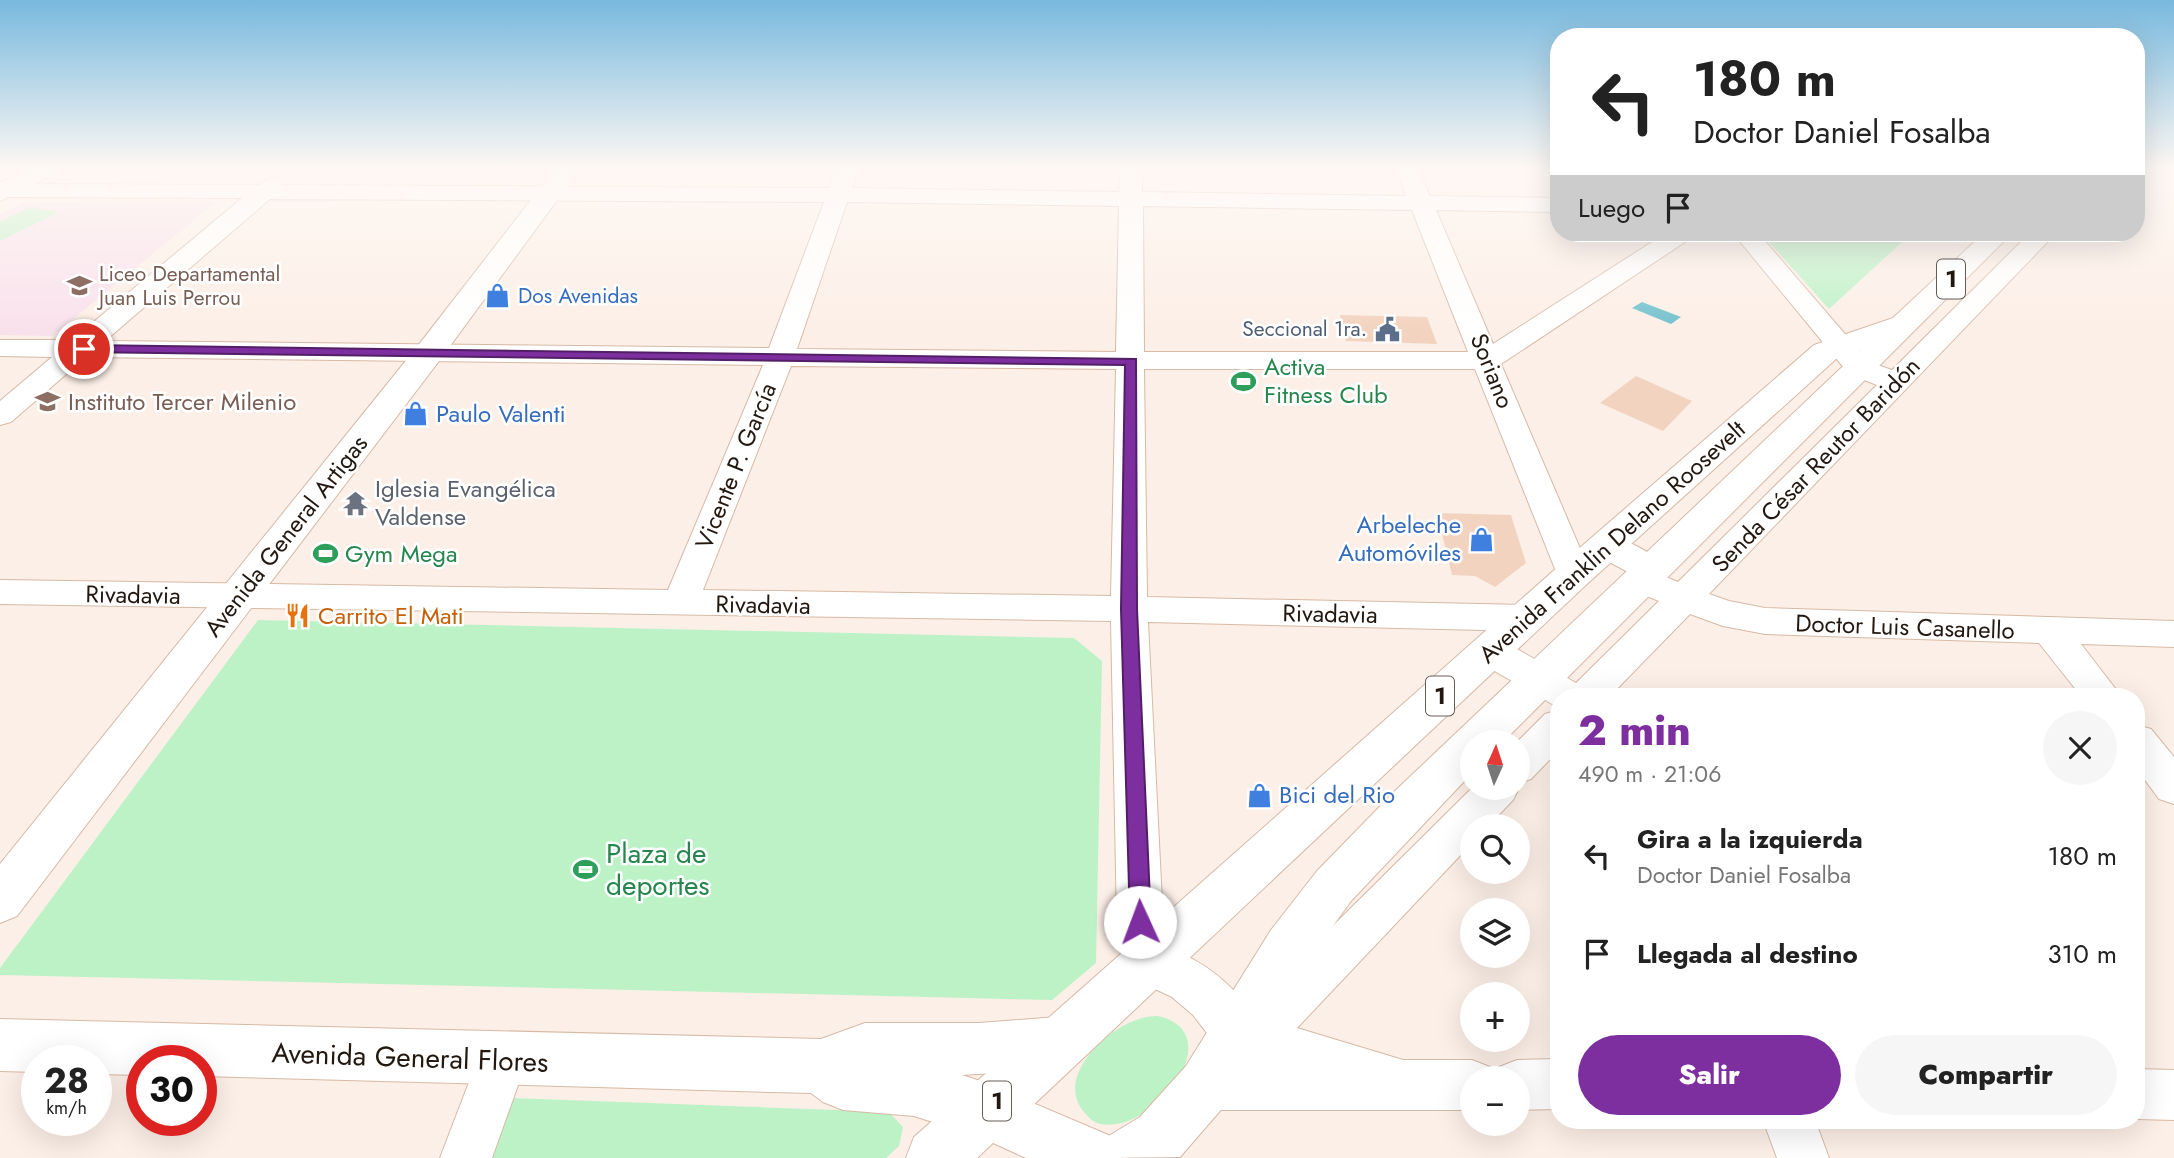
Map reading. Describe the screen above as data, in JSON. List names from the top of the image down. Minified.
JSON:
{"streets":{"main road":["1","Avenida General Artigas","Avenida Franklin Delano Roosevelt","Avenida General Flores"],"street":["Soriano","Senda César Reutor Baridón","Vicente P. García","Rivadavia","Doctor Luis Casanello"]},"crossings":[["1","Avenida Franklin Delano Roosevelt"],["1","Avenida General Flores"],["Soriano","Avenida Franklin Delano Roosevelt"],["Senda César Reutor Baridón","Doctor Luis Casanello"],["Vicente P. García","Rivadavia"],["Avenida General Artigas","Rivadavia"],["Avenida Franklin Delano Roosevelt","Rivadavia"],["Avenida Franklin Delano Roosevelt","Doctor Luis Casanello"],["Avenida Franklin Delano Roosevelt","Avenida General Flores"]],"places":{"school or university":["Liceo Departamental Juan Luis Perrou","Instituto Tercer Milenio"],"shop":["Dos Avenidas","Paulo Valenti","Arbeleche Automóviles","Bici del Rio"],"public building":["Seccional 1ra."],"sports":["Activa Fitness Club","Gym Mega","Plaza de deportes"],"temple":["Iglesia Evangélica Valdense"],"restaurant":["Carrito El Mati"]},"north":"top","page":{"turn":["180 m","Doctor Daniel Fosalba"],"then":"Luego","heading":["2 min","490 m · 21:06"],"map_buttons":["+","−"],"list":[{"name":"Gira a la izquierda","note":"Doctor Daniel Fosalba","value":"180 m"},{"name":"Llegada al destino","value":"310 m"}],"buttons":["Salir","Compartir"],"speed":"28 km/h","limit":"30"}}
